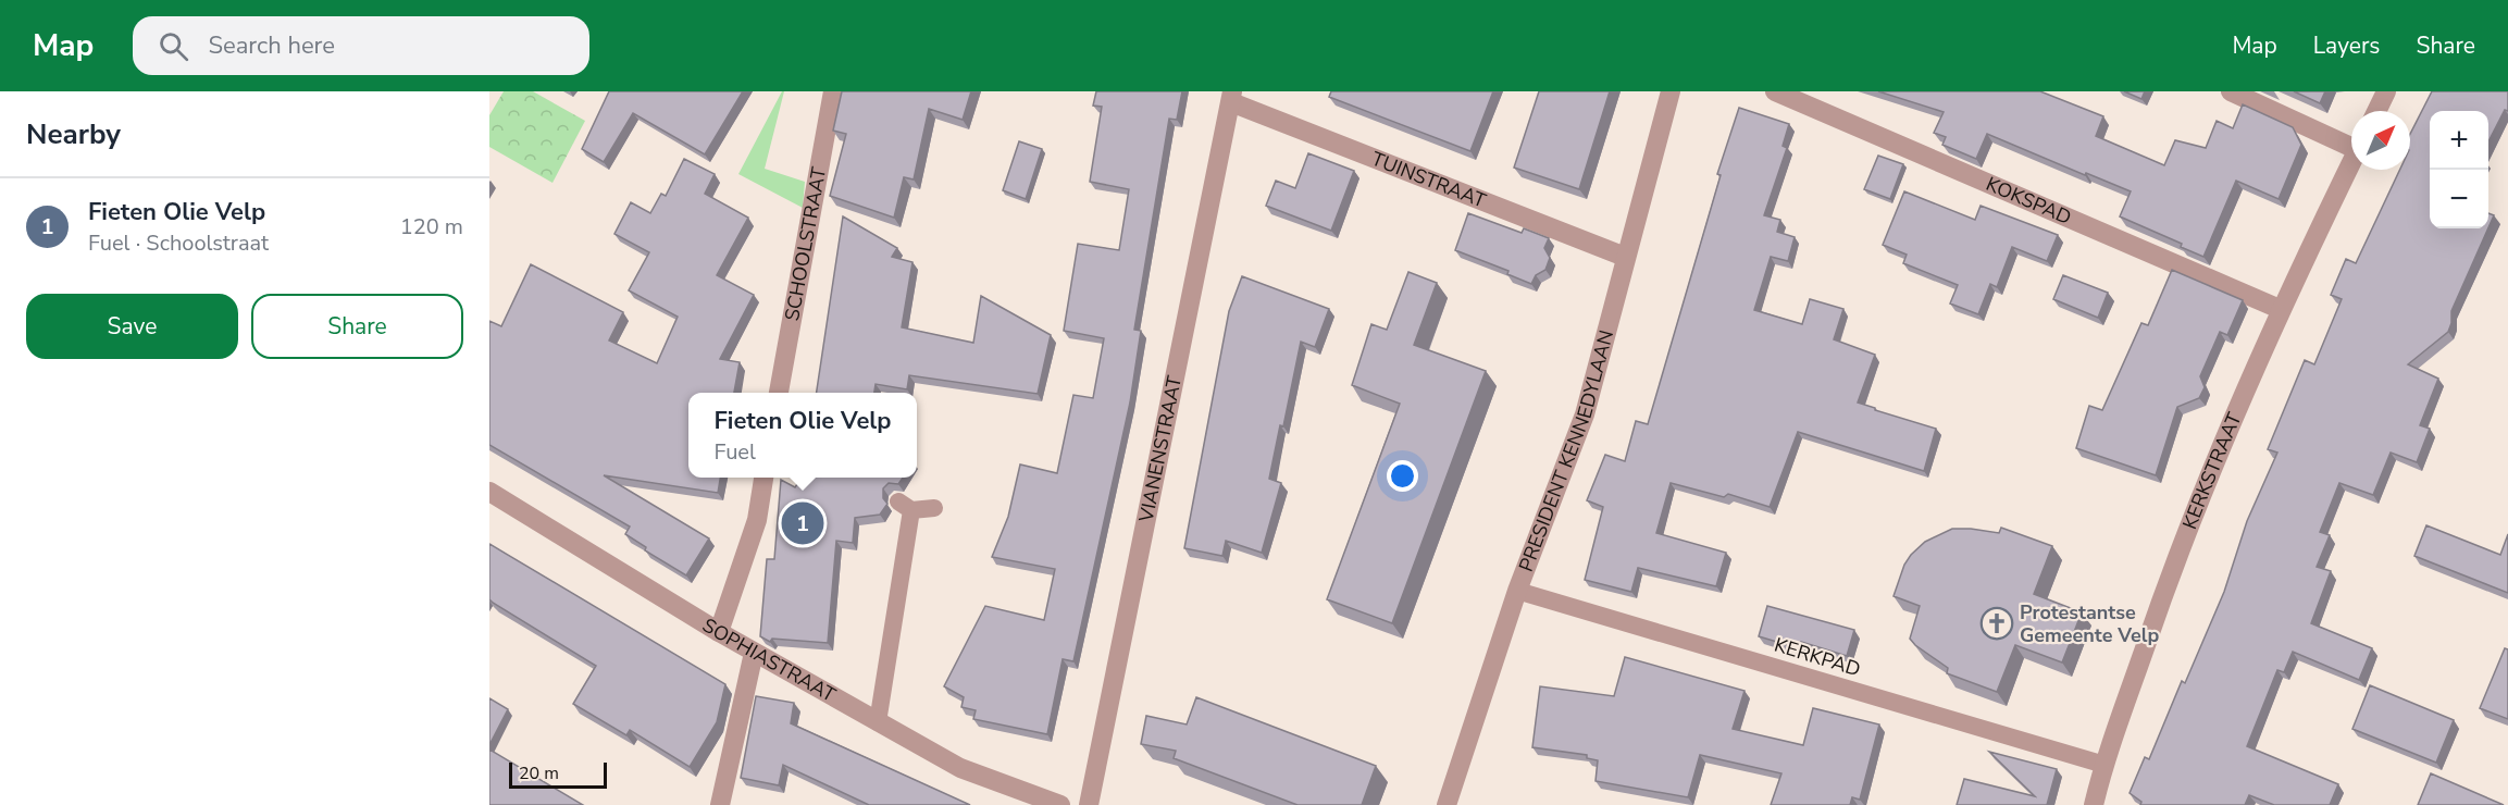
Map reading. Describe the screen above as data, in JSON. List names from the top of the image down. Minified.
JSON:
{"streets":{"street":["TUINSTRAAT","KOKSPAD","SCHOOLSTRAAT","VIANENSTRAAT","PRESIDENT KENNEDYLAAN","KERKSTRAAT","SOPHIASTRAAT"],"lane":["KERKPAD"]},"crossings":[["TUINSTRAAT","VIANENSTRAAT"],["TUINSTRAAT","PRESIDENT KENNEDYLAAN"],["KOKSPAD","KERKSTRAAT"],["PRESIDENT KENNEDYLAAN","KERKPAD"],["KERKSTRAAT","KERKPAD"]],"places":{"church":["Protestantse Gemeente Velp"]},"scale_bar":"20 m","north":"top right","page":{"header":"Map","search":"Search here","nav":["Map","Layers","Share"],"heading":"Nearby","map_buttons":["+","−"],"list":[{"mark":"1","name":"Fieten Olie Velp","note":"Fuel · Schoolstraat","value":"120 m"}],"buttons":["Save","Share"],"popup":["Fieten Olie Velp","Fuel"],"pins":"1","scale":"20 m"}}
